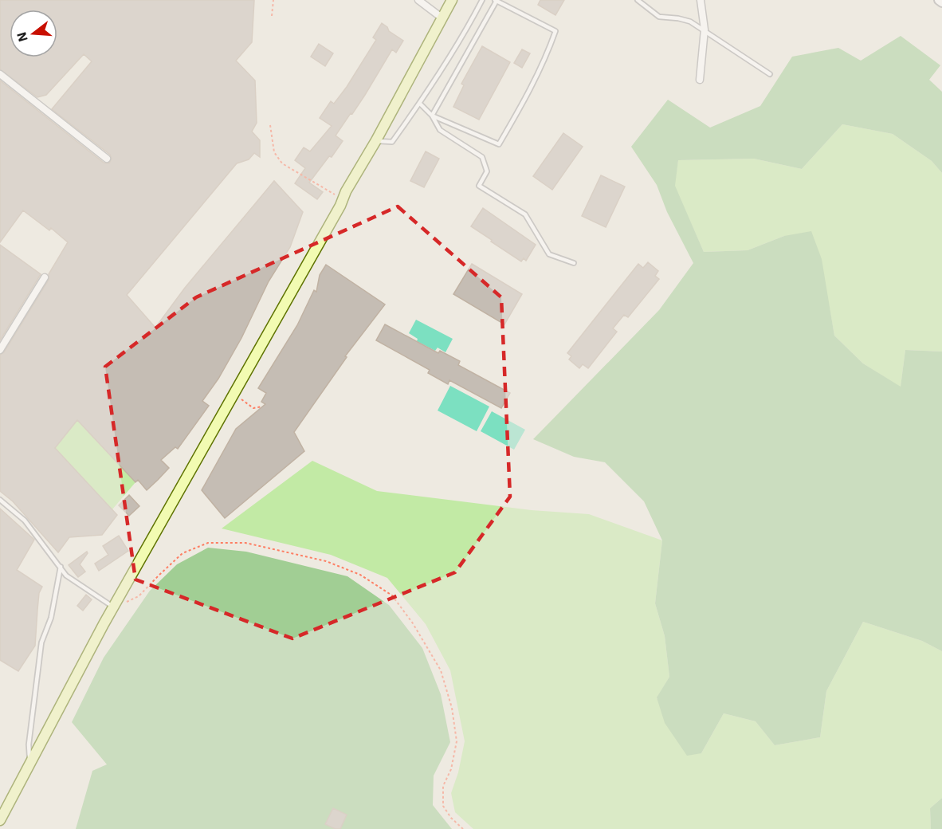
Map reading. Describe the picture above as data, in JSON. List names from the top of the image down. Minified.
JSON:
{"north":"left"}
